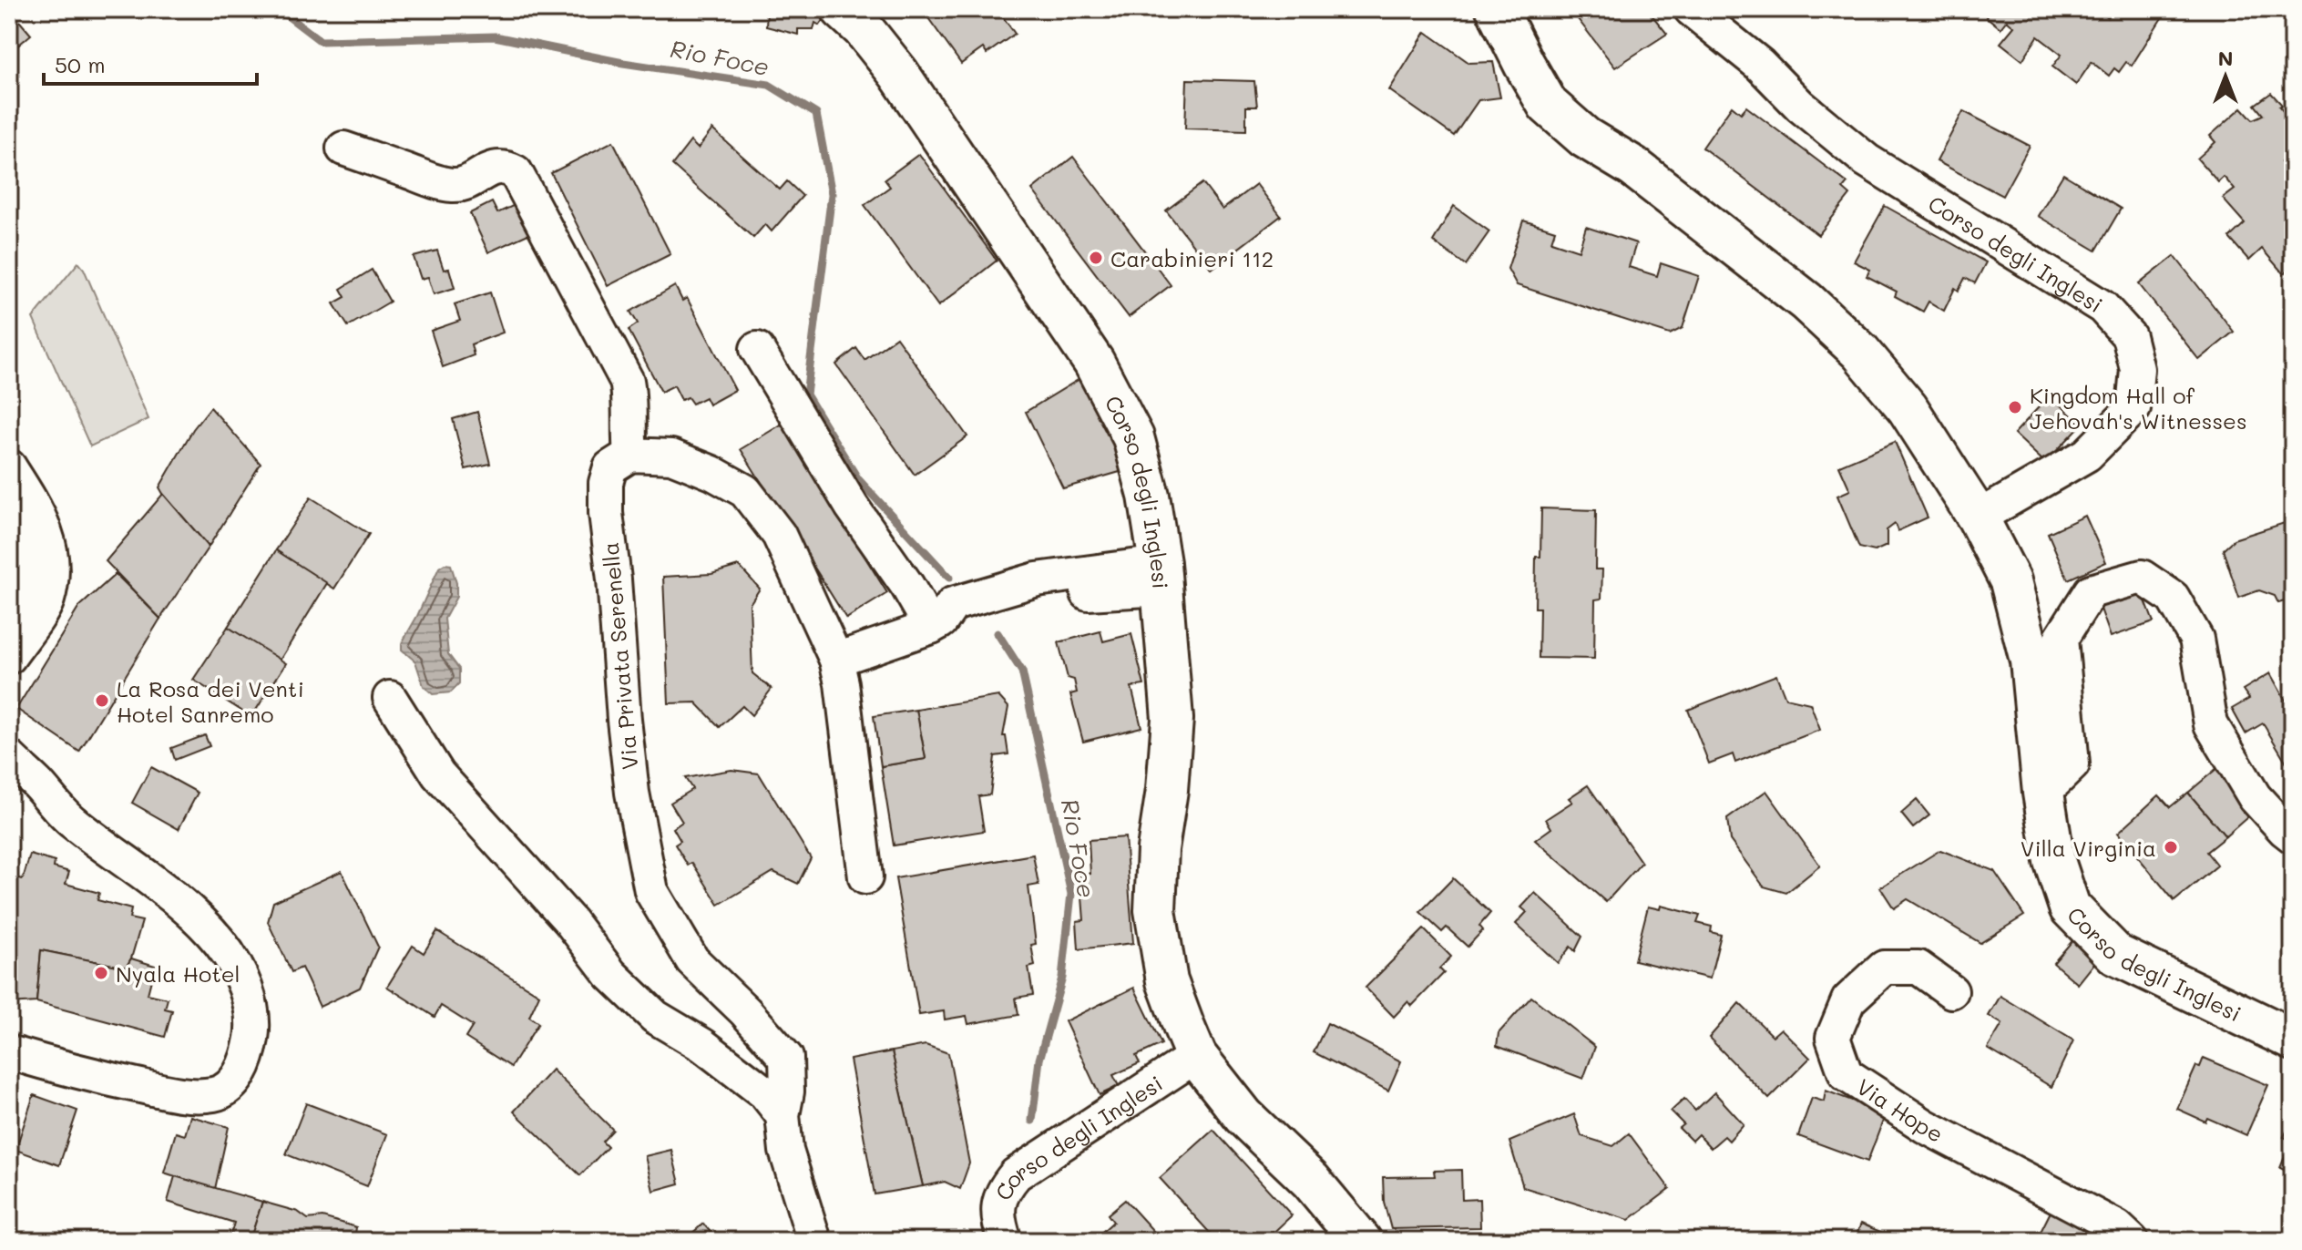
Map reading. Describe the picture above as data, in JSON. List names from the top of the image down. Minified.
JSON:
{"streets":{"main road":["Corso degli Inglesi"],"street":["Via Privata Serenella","Via Hope"]},"water":["Rio Foce"],"places":["Carabinieri 112","Kingdom Hall of Jehovah's Witnesses","La Rosa dei Venti Hotel Sanremo","Villa Virginia","Nyala Hotel"],"scale_bar":"50 m","north":"top"}
